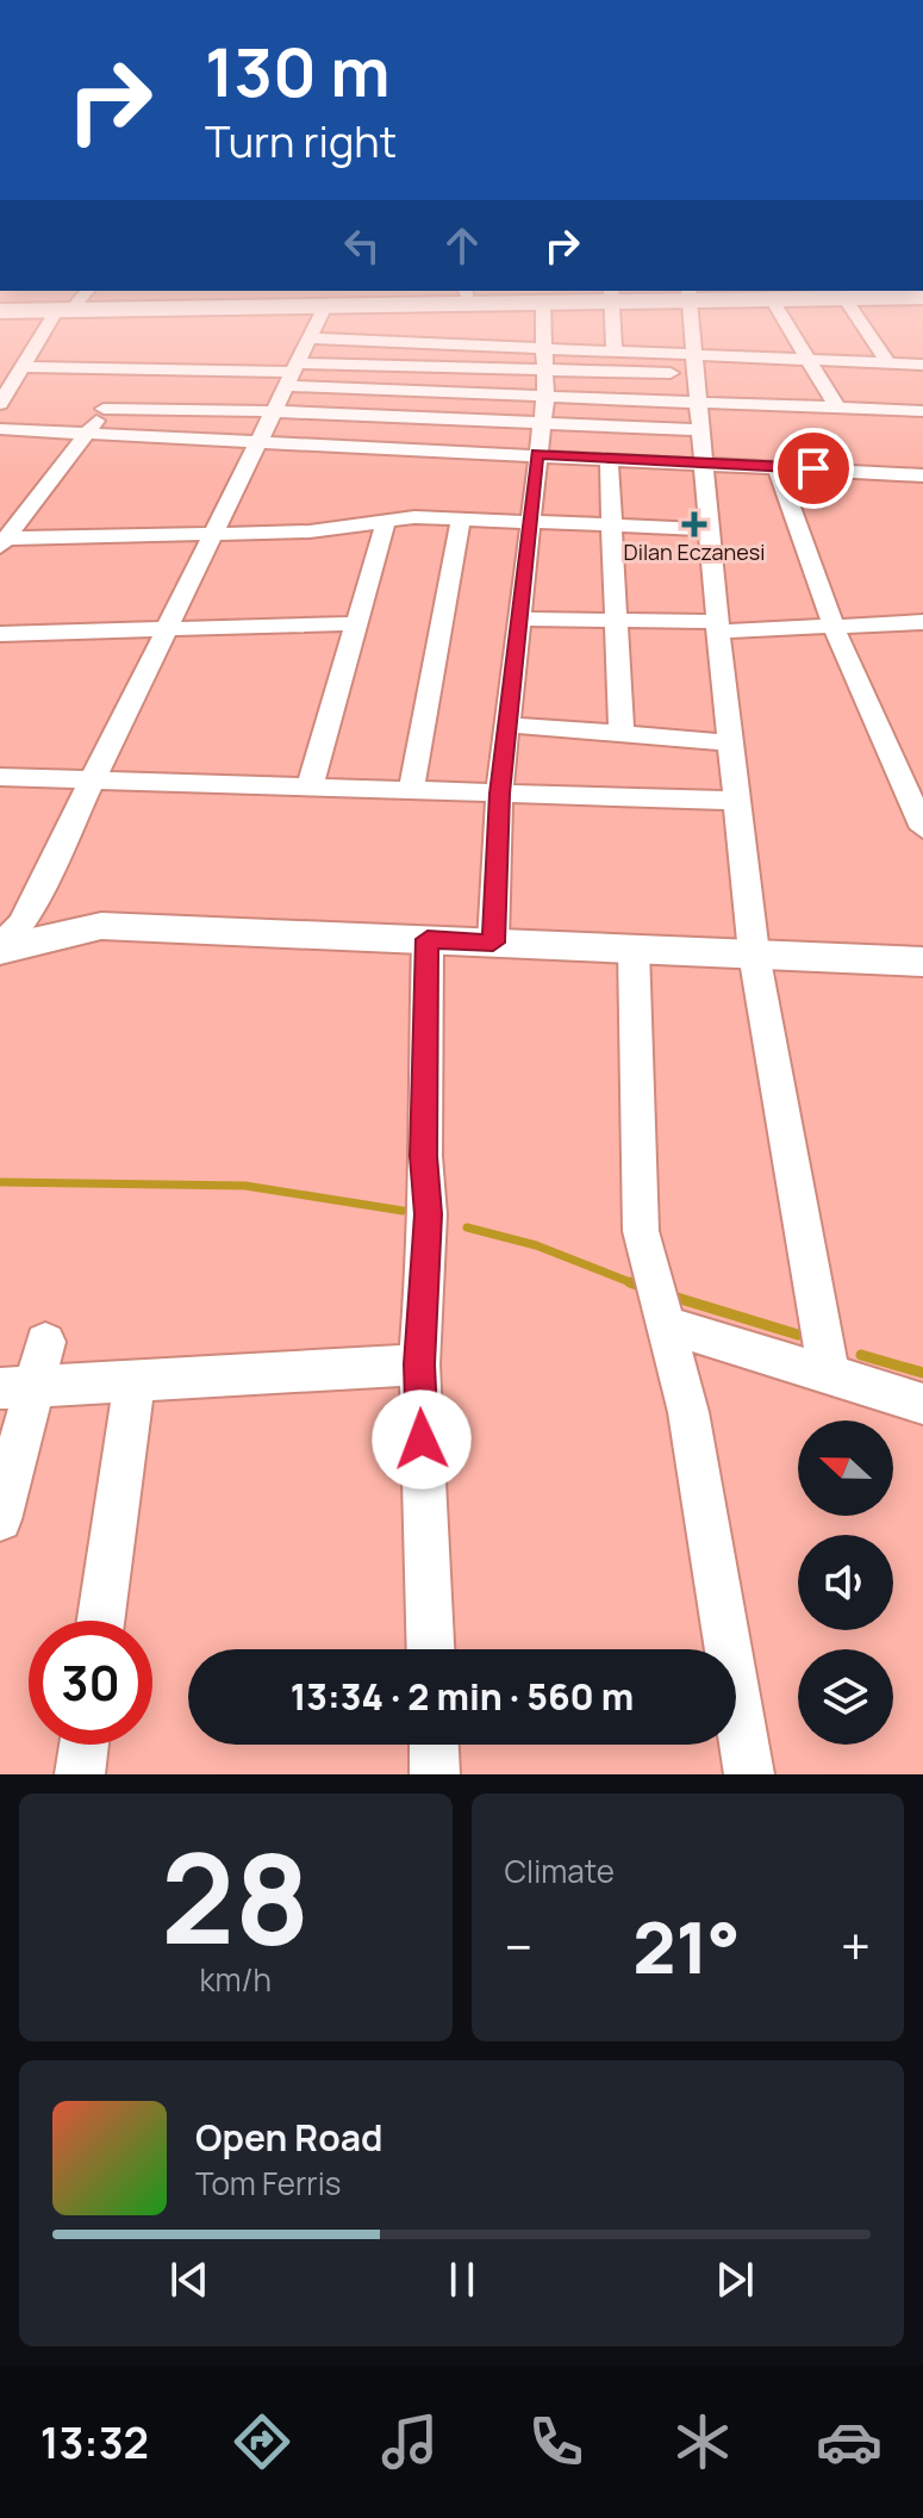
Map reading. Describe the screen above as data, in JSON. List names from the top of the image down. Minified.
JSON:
{"places":{"health":["Dilan Eczanesi"]},"north":"left","page":{"turn":["130 m","Turn right"],"limit":"30","trip":"13:34 · 2 min · 560 m","tile":[["28","km/h"],"Climate"],"heat":["−","21°","+"],"song":["Open Road","Tom Ferris"],"tabs":"13:32"}}
